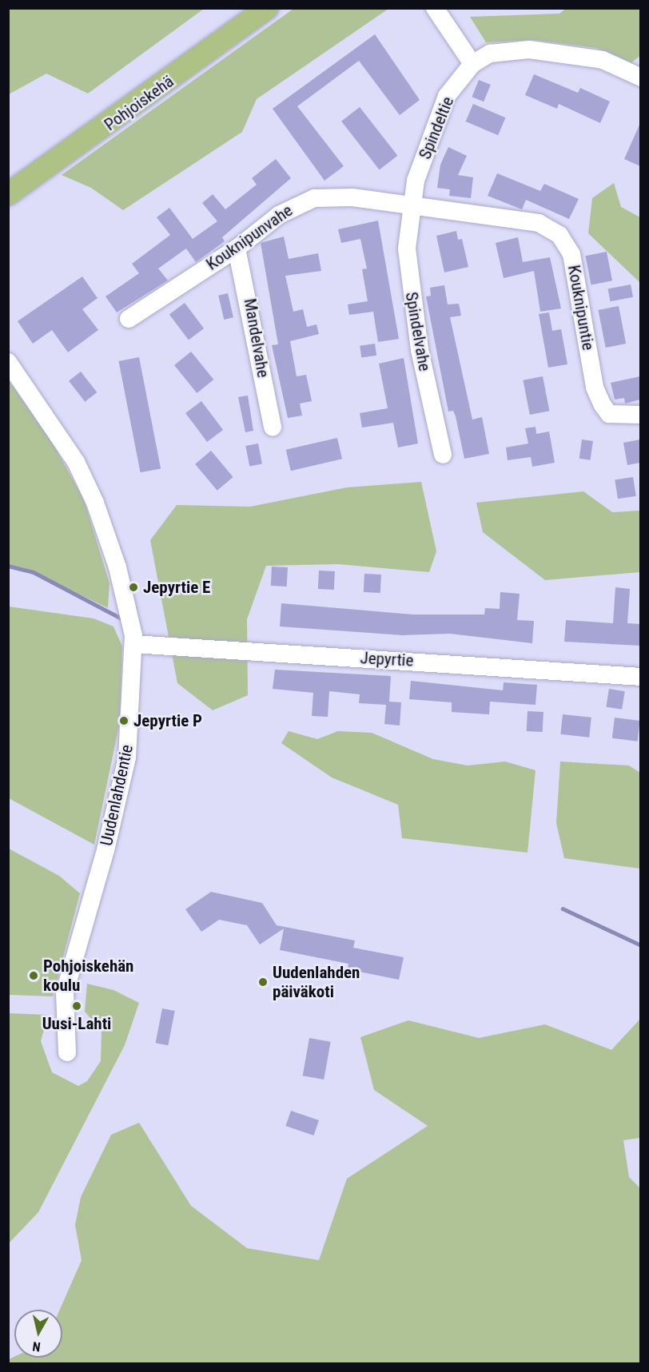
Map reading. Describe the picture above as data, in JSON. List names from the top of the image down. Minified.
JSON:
{"streets":{"main road":["Pohjoiskehä"],"street":["Spindeltie","Kouknipunvahe","Kouknipuntie","Spindelvahe","Mandelvahe","Jepyrtie","Uudenlahdentie"]},"crossings":[["Spindeltie","Kouknipunvahe"],["Spindeltie","Kouknipuntie"],["Spindeltie","Spindelvahe"],["Kouknipunvahe","Kouknipuntie"],["Kouknipunvahe","Spindelvahe"],["Kouknipunvahe","Mandelvahe"],["Kouknipuntie","Spindelvahe"],["Jepyrtie","Uudenlahdentie"]],"places":["Jepyrtie E","Jepyrtie P","Pohjoiskehän koulu","Uudenlahden päiväkoti","Uusi-Lahti"],"north":"bottom"}
